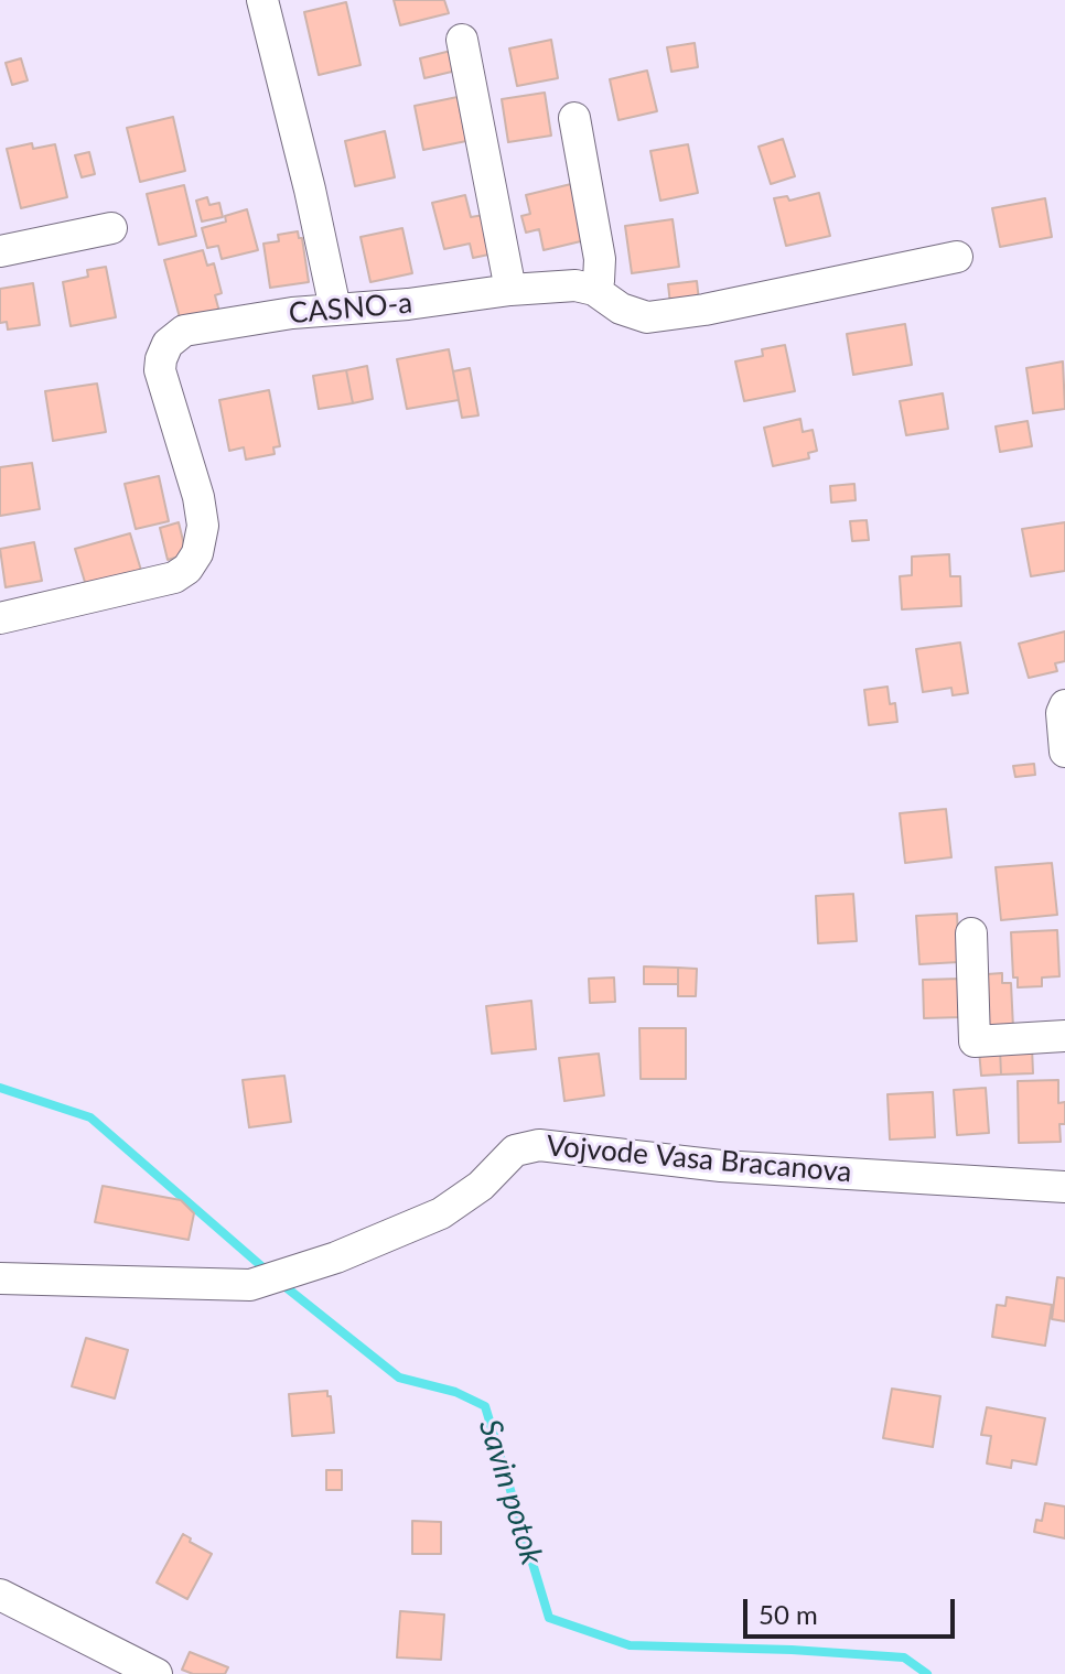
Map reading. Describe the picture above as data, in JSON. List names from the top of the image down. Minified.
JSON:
{"streets":{"street":["CASNO-a","Vojvode Vasa Bracanova"]},"water":["Savin potok"],"scale_bar":"50 m"}
